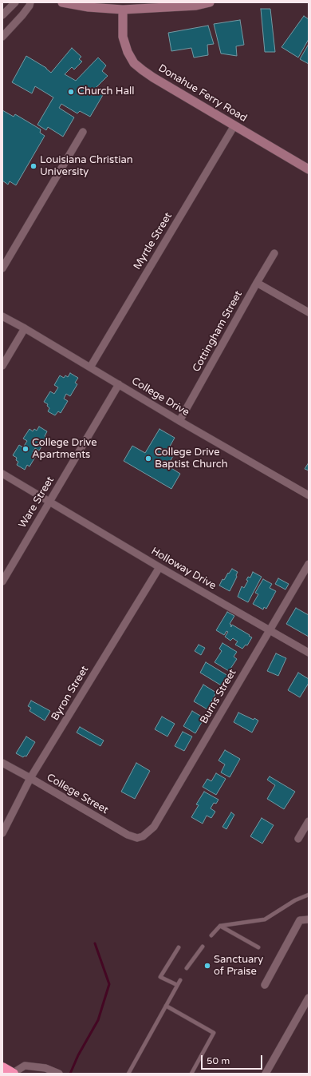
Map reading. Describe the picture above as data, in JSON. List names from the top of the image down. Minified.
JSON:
{"streets":{"main road":["Donahue Ferry Road"],"street":["Myrtle Street","Cottingham Street","College Drive","Ware Street","Holloway Drive","Byron Street","Burns Street","College Street"]},"crossings":[["Donahue Ferry Road","Myrtle Street"],["Myrtle Street","College Drive"],["Cottingham Street","College Drive"],["College Drive","Ware Street"],["Ware Street","Holloway Drive"],["Holloway Drive","Byron Street"],["Holloway Drive","Burns Street"],["Byron Street","College Street"],["Burns Street","College Street"]],"places":["Church Hall","Louisiana Christian University","College Drive Apartments","College Drive Baptist Church","Sanctuary of Praise"],"scale_bar":"50 m"}
